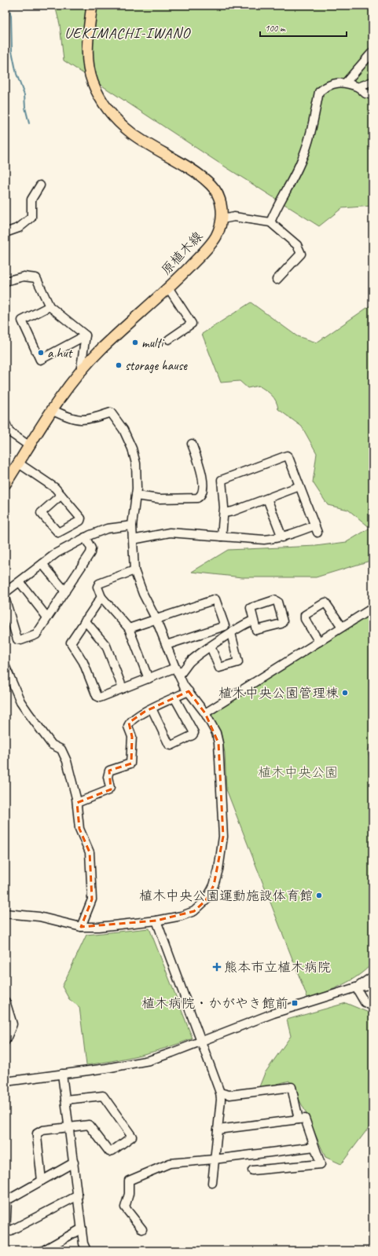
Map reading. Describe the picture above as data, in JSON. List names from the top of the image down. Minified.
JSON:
{"streets":{"main road":["原植木線"]},"districts":["UEKIMACHI-IWANO"],"parks":["植木中央公園"],"places":{"other":["multi","a hut","storage hause","植木中央公園管理棟","植木中央公園運動施設体育館"],"health":["熊本市立植木病院"],"transit":["植木病院・かがやき館前"]},"scale_bar":"100 m"}
